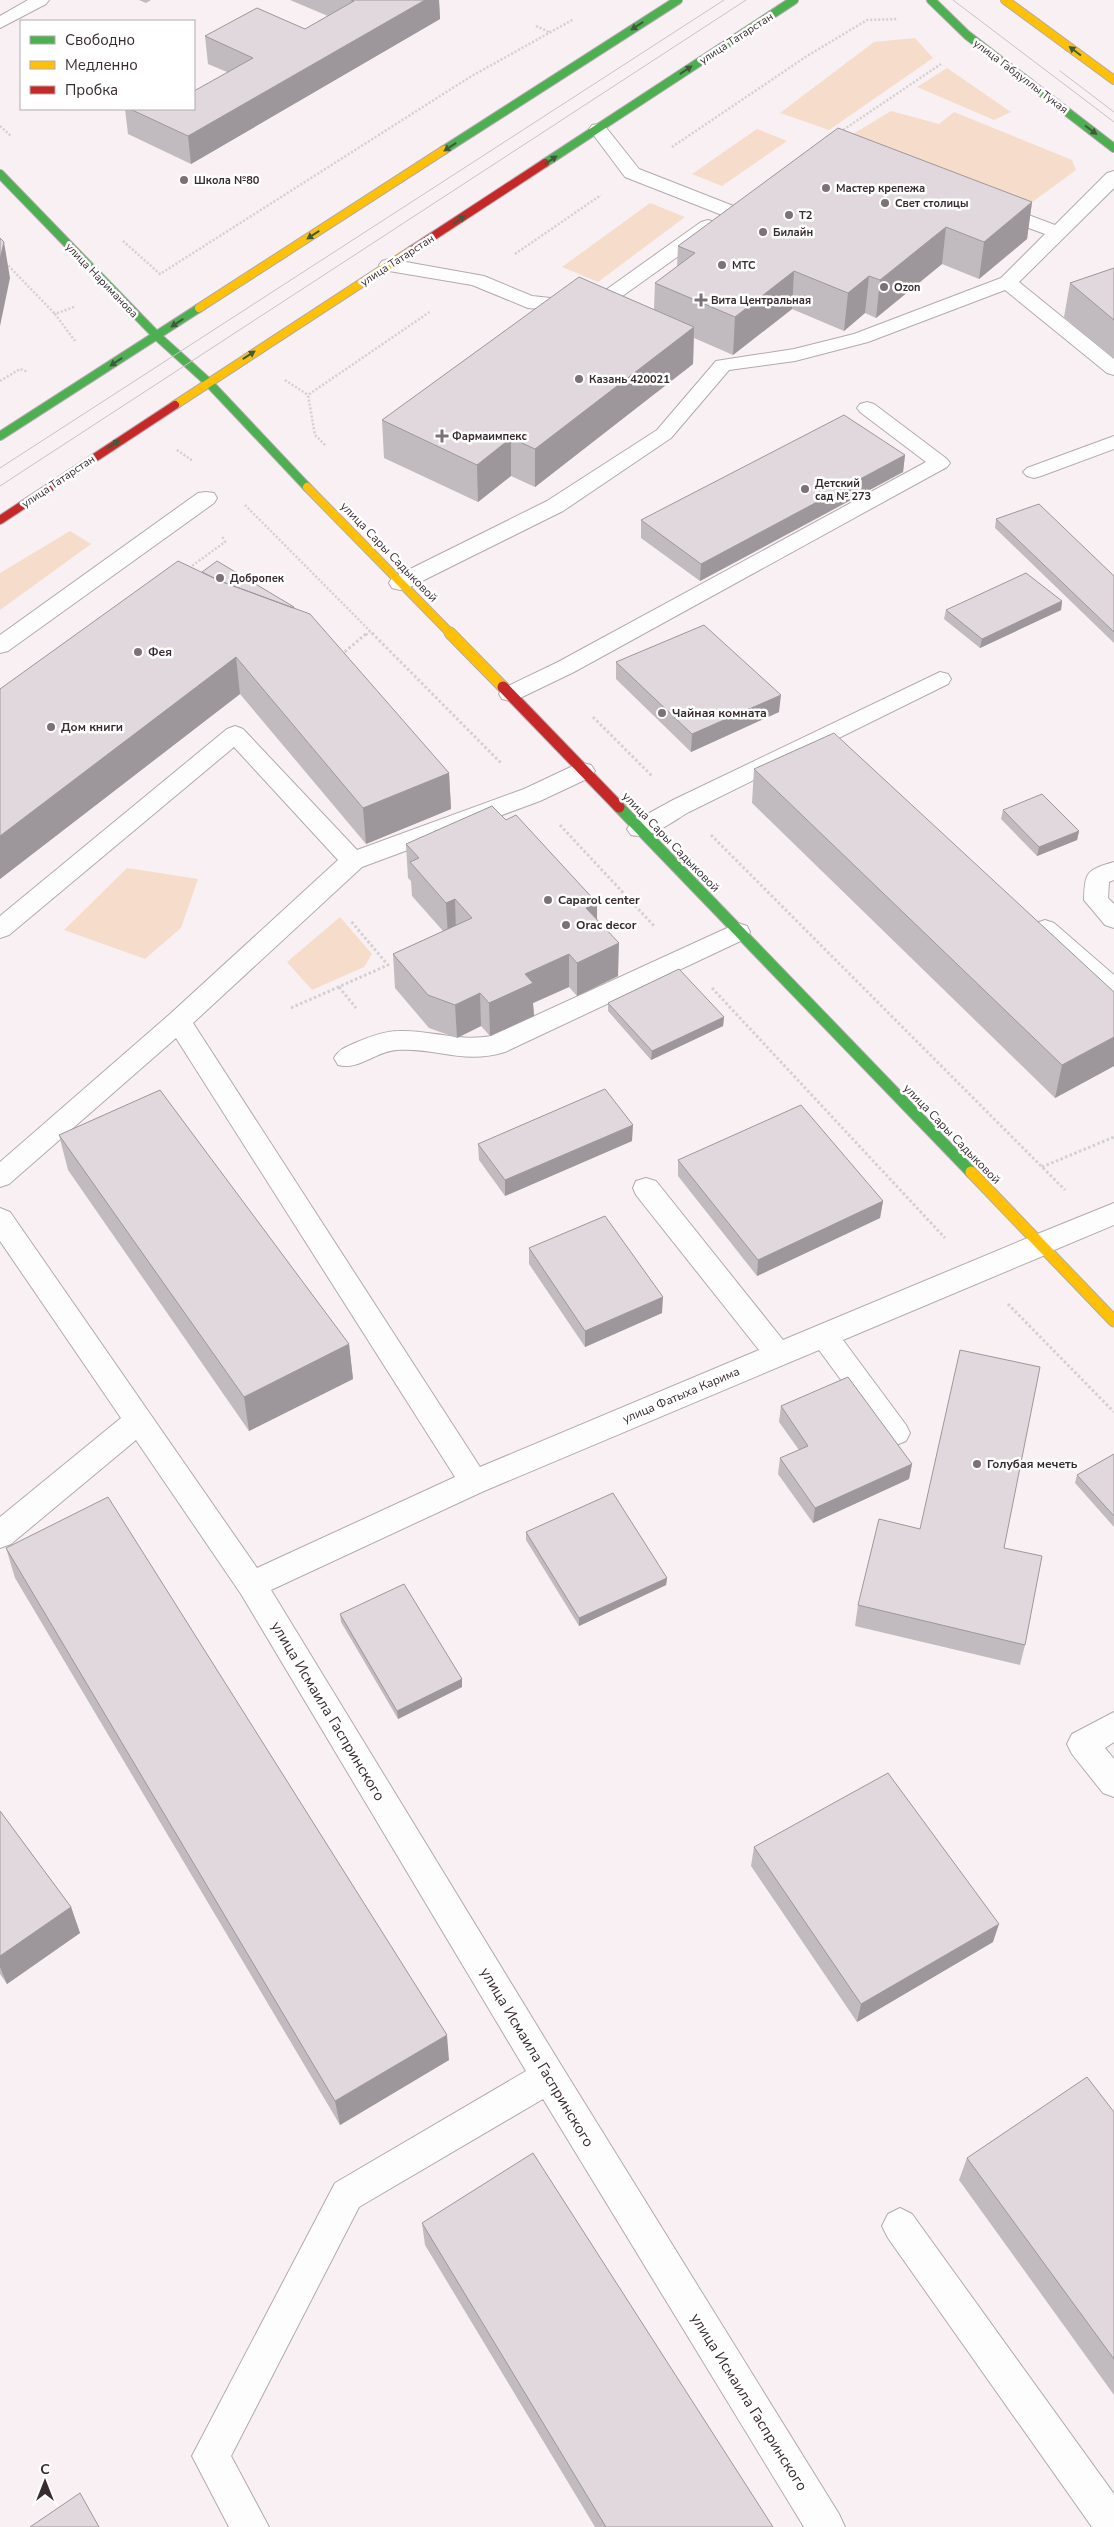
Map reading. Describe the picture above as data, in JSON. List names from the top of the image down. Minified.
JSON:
{"streets":{"main road":["улица Татарстан","улица Габдуллы Тукая","улица Нариманова","улица Сары Садыковой"],"street":["улица Фатыха Карима","улица Исмаила Гаспринского"]},"crossings":[["улица Татарстан","улица Нариманова"],["улица Татарстан","улица Сары Садыковой"],["улица Нариманова","улица Сары Садыковой"],["улица Сары Садыковой","улица Фатыха Карима"],["улица Фатыха Карима","улица Исмаила Гаспринского"]],"places":{"other":["Школа №80","Мастер крепежа","Свет столицы","Т2","Билайн","МТС","Ozon","Казань 420021","Детский сад № 273","Добропек","Фея","Чайная комната","Дом книги","Caparol center","Orac decor","Голубая мечеть"],"health":["Вита Центральная","Фармаимпекс"]},"legend":["Свободно","Медленно","Пробка"],"north":"top"}
